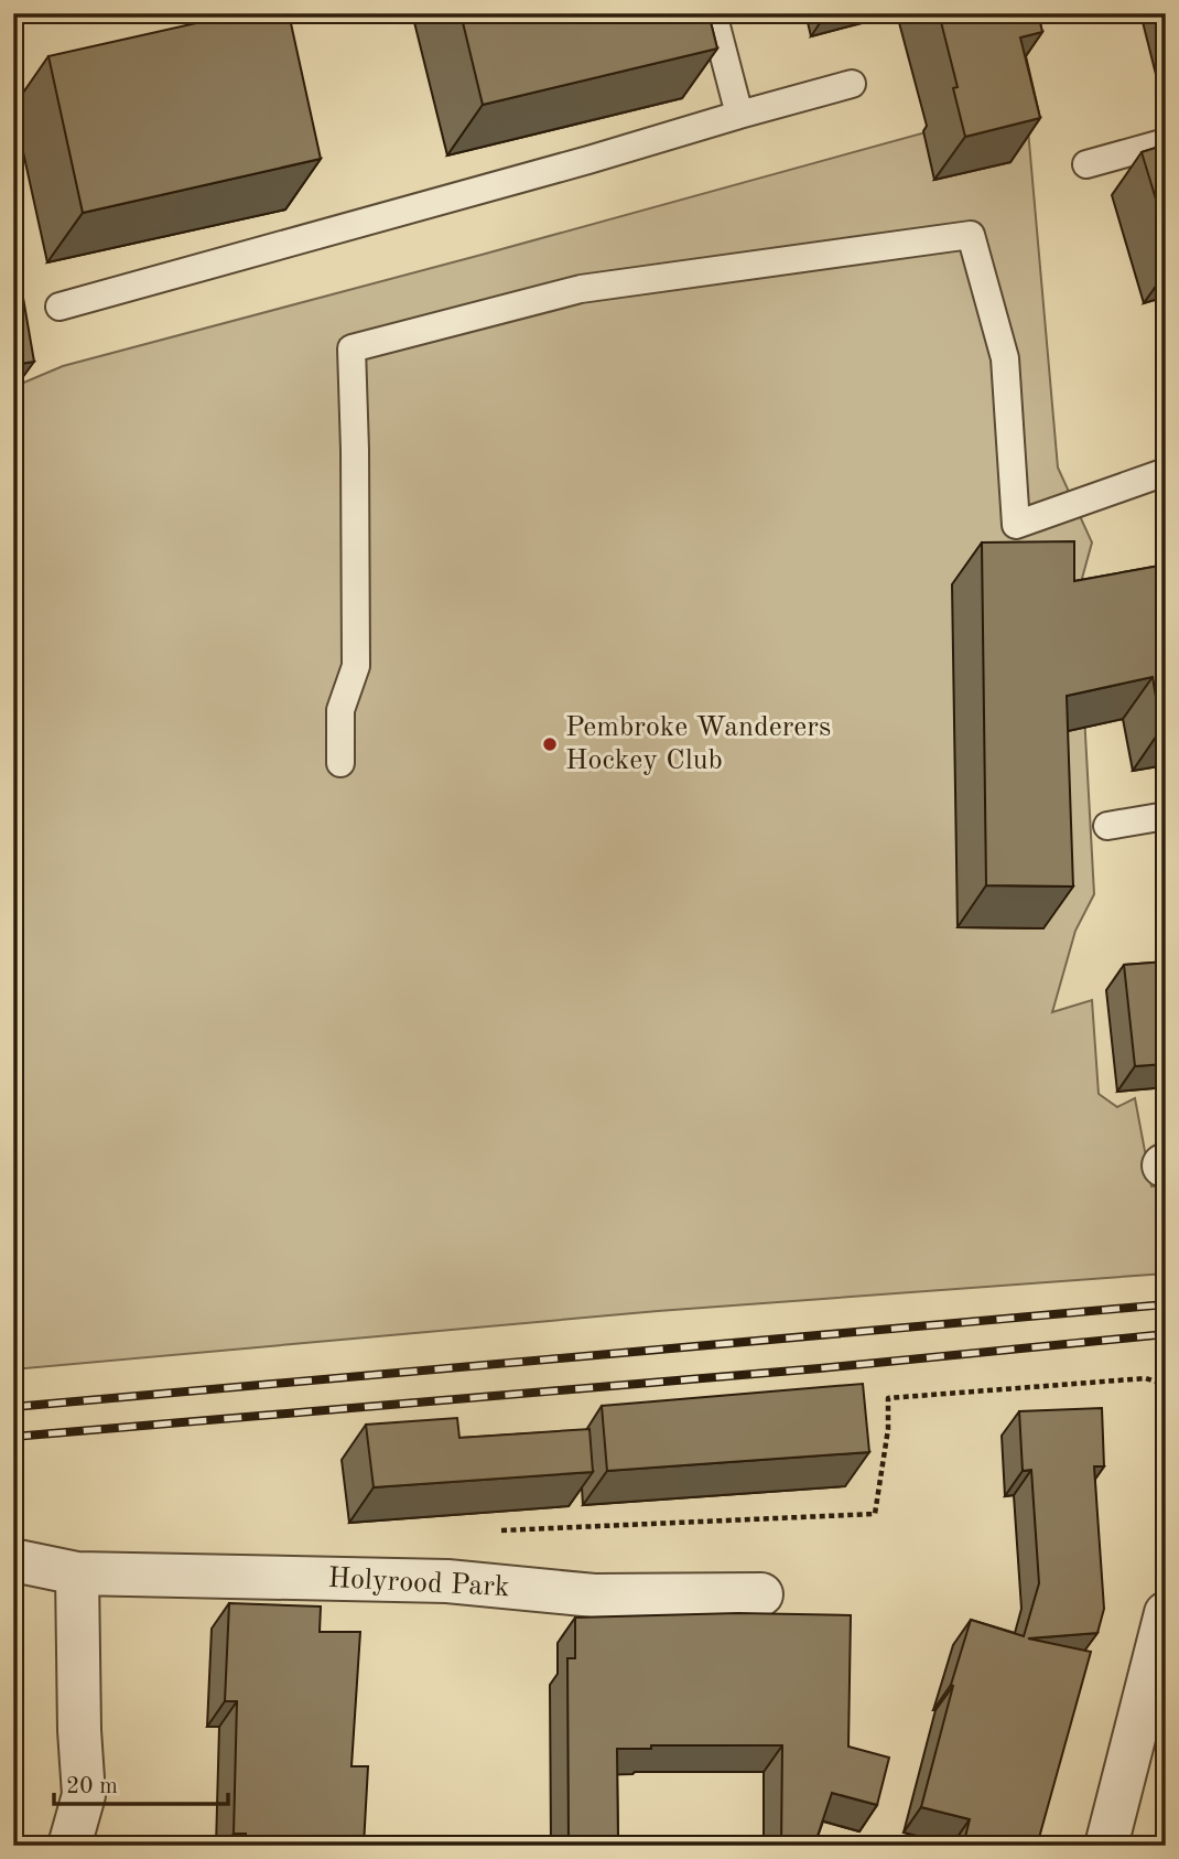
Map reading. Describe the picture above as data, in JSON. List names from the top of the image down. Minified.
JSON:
{"streets":{"street":["Holyrood Park"]},"places":["Pembroke Wanderers Hockey Club"],"scale_bar":"20 m"}
